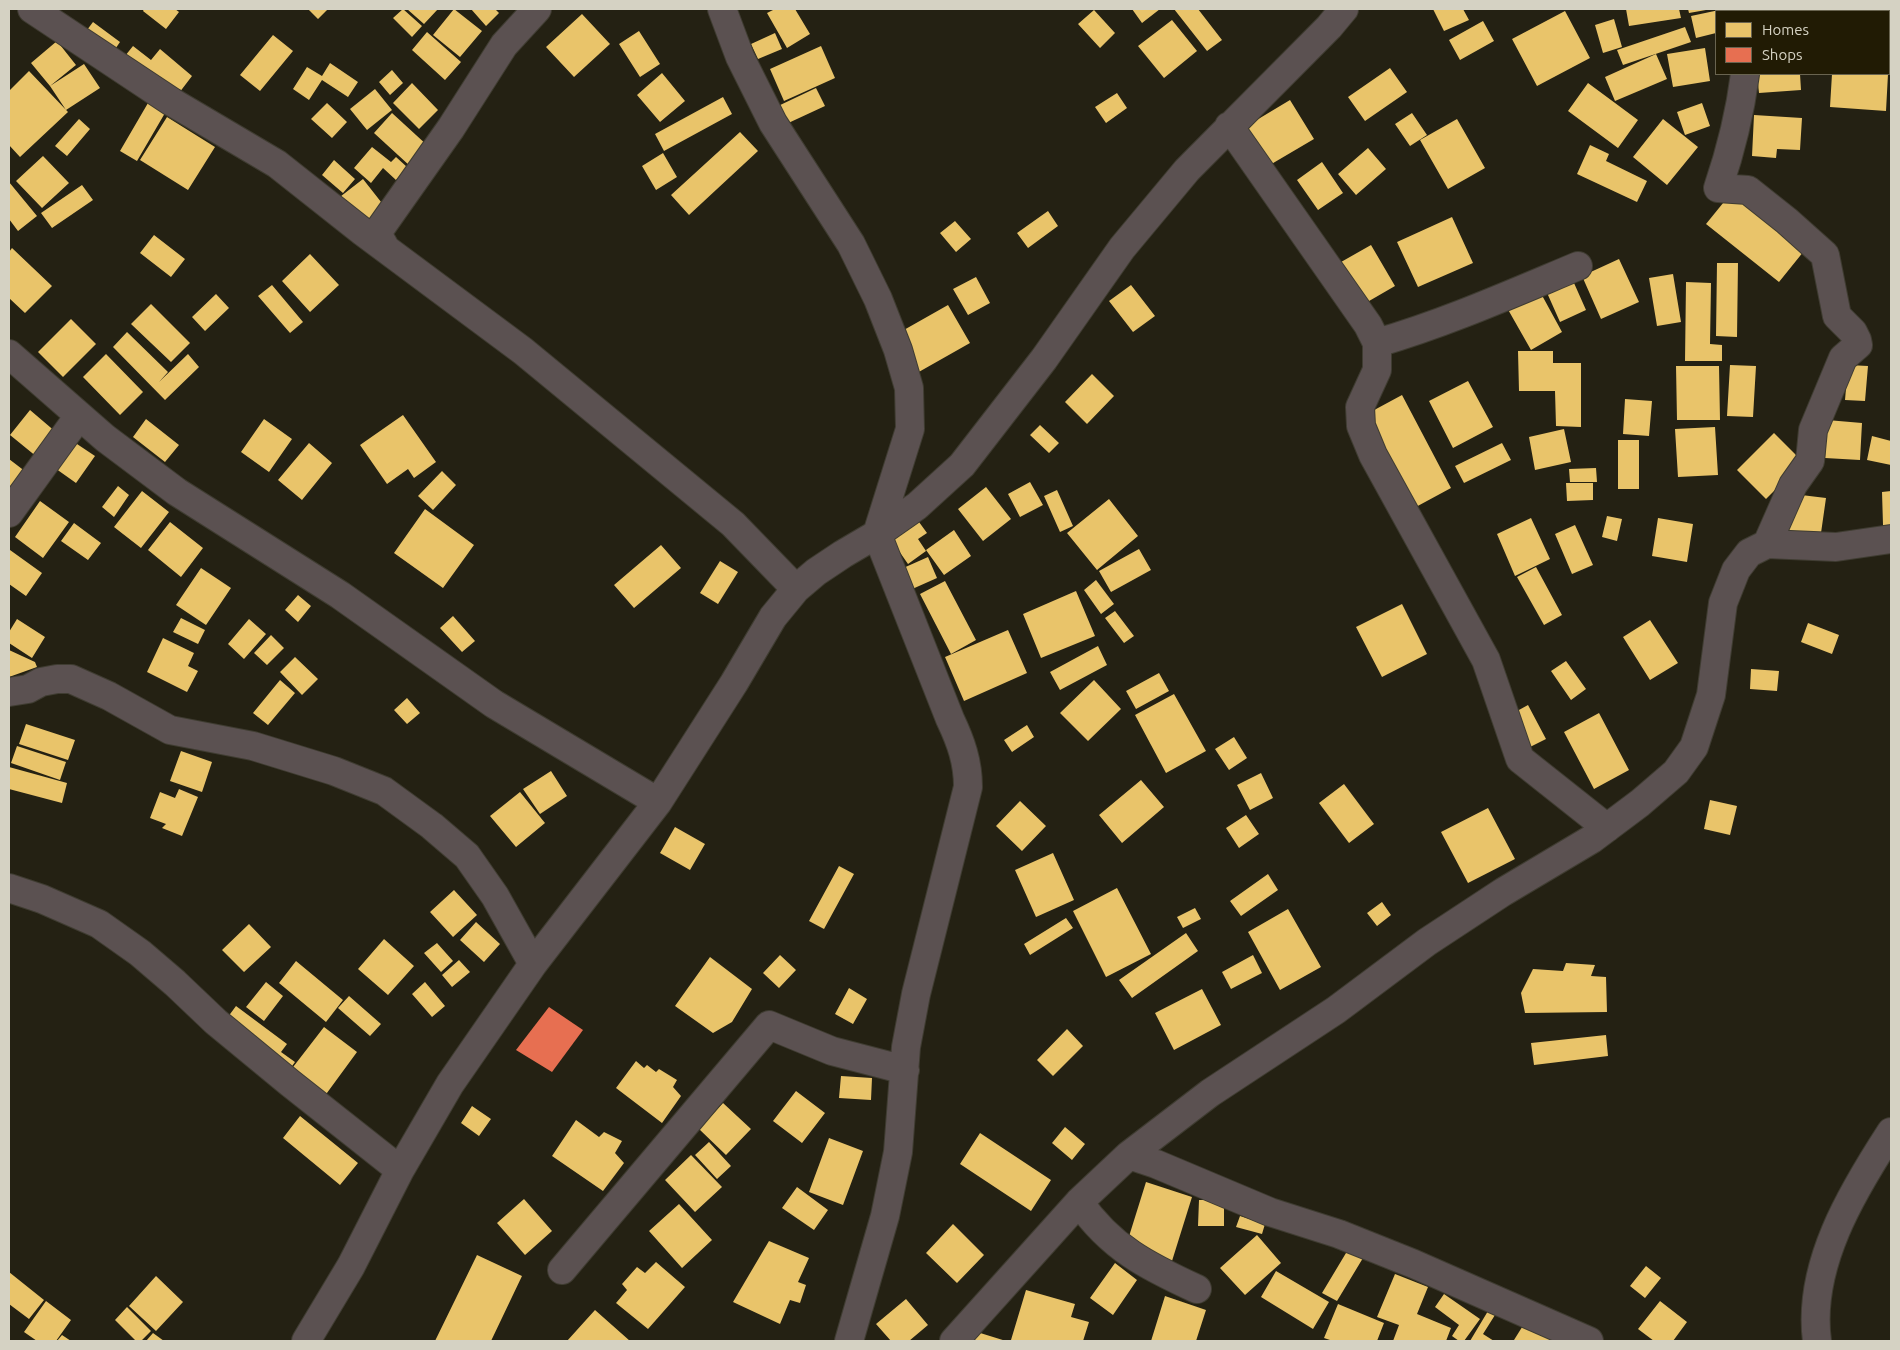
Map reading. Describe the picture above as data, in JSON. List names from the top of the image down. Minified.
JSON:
{"legend":["Homes","Shops"]}
